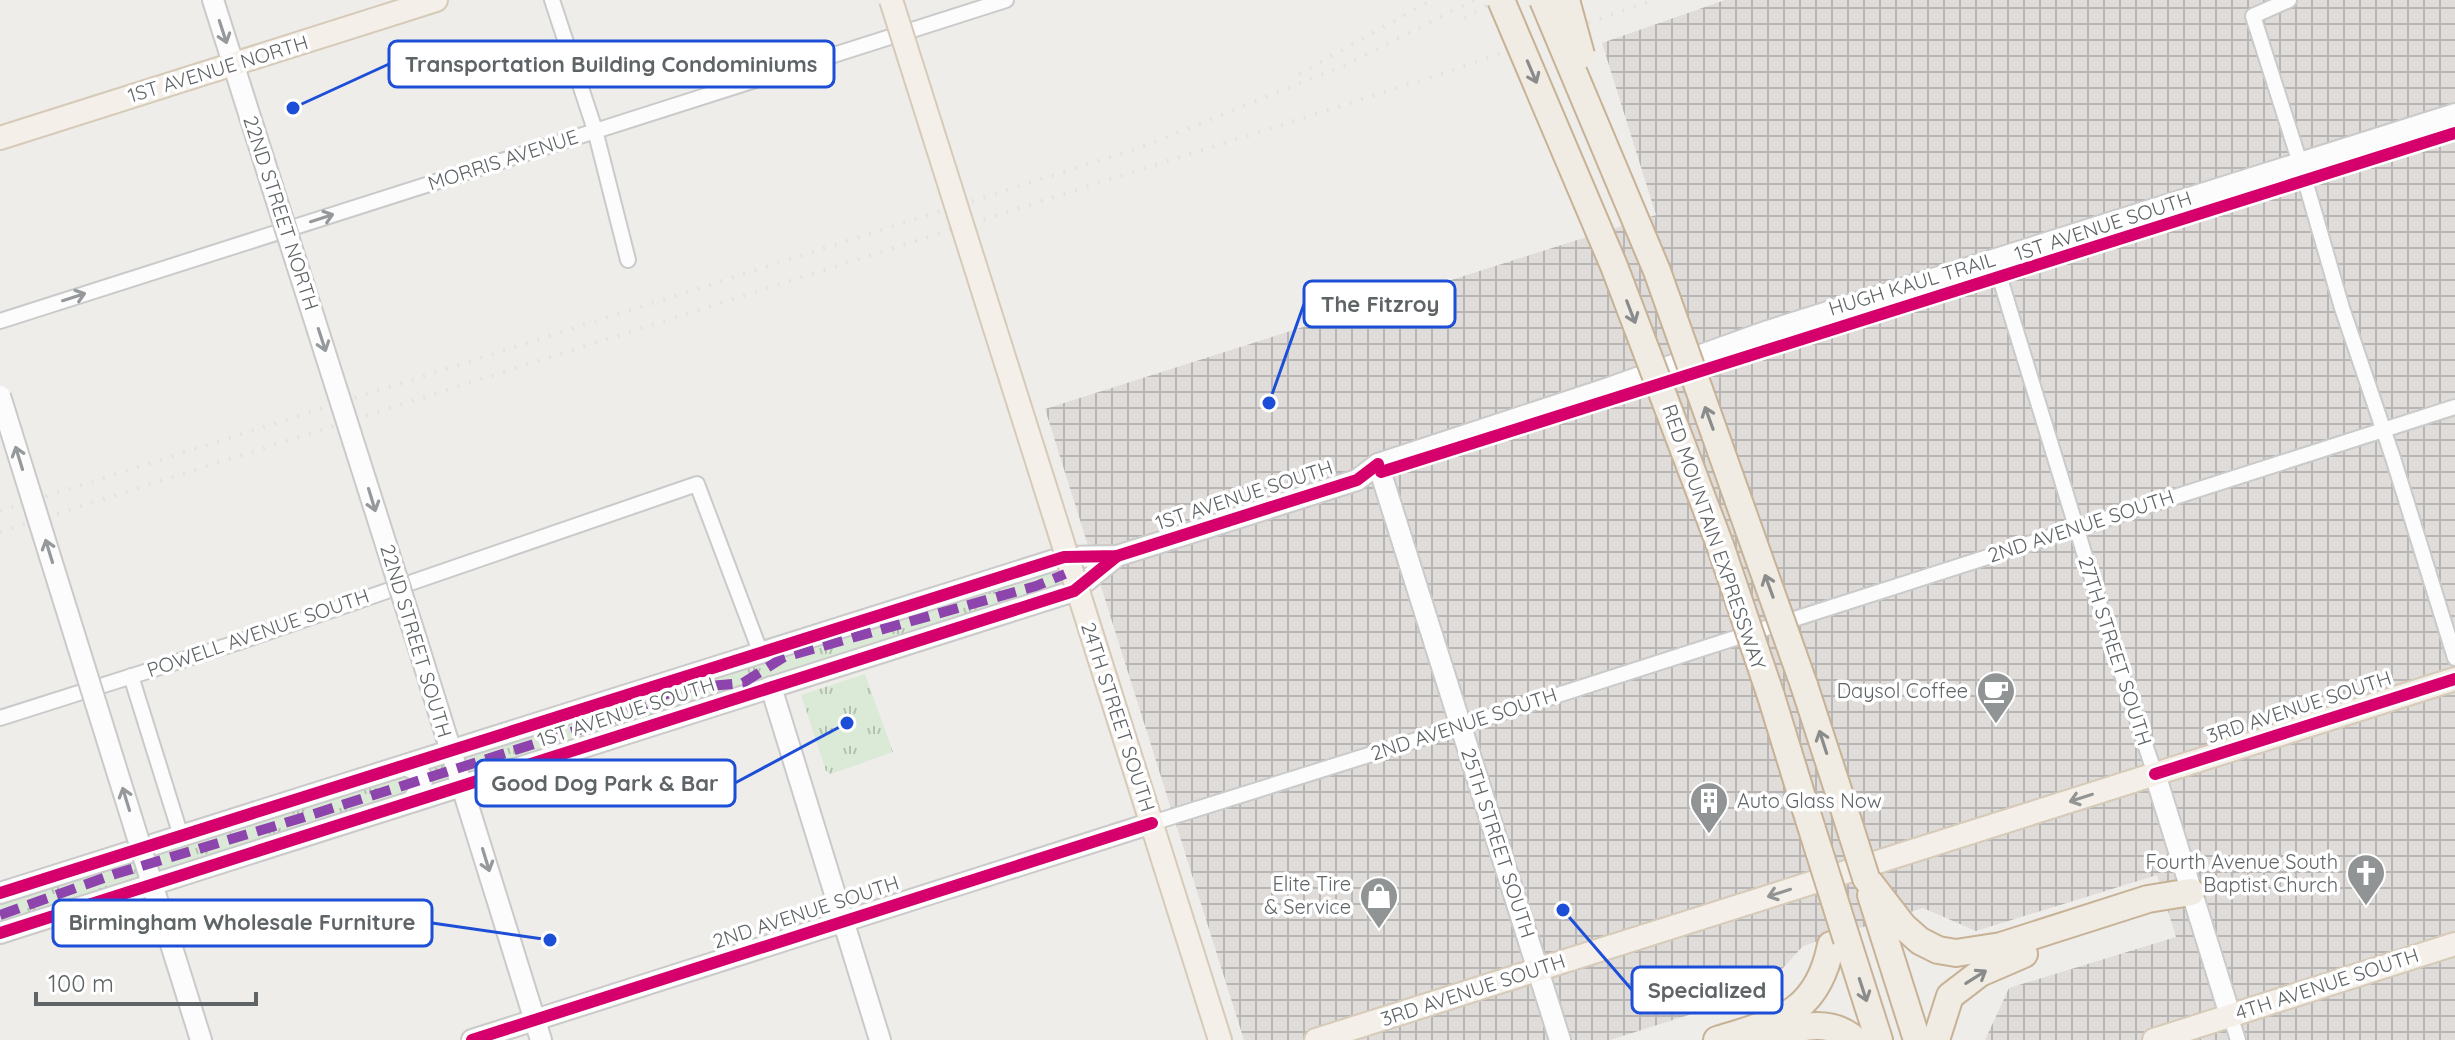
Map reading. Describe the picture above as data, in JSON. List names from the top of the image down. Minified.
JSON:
{"streets":{"highway":["RED MOUNTAIN EXPRESSWAY"],"main road":["1ST AVENUE NORTH","3RD AVENUE SOUTH","24TH STREET SOUTH","4TH AVENUE SOUTH"],"street":["MORRIS AVENUE","22ND STREET NORTH","1ST AVENUE SOUTH","2ND AVENUE SOUTH","POWELL AVENUE SOUTH","22ND STREET SOUTH","27TH STREET SOUTH","25TH STREET SOUTH"],"cycle path":["HUGH KAUL TRAIL"]},"crossings":[["1ST AVENUE NORTH","22ND STREET NORTH"],["22ND STREET NORTH","22ND STREET SOUTH"],["1ST AVENUE SOUTH","POWELL AVENUE SOUTH"],["1ST AVENUE SOUTH","22ND STREET SOUTH"],["1ST AVENUE SOUTH","27TH STREET SOUTH"],["1ST AVENUE SOUTH","25TH STREET SOUTH"],["2ND AVENUE SOUTH","22ND STREET SOUTH"],["2ND AVENUE SOUTH","27TH STREET SOUTH"],["2ND AVENUE SOUTH","24TH STREET SOUTH"],["2ND AVENUE SOUTH","25TH STREET SOUTH"],["27TH STREET SOUTH","3RD AVENUE SOUTH"],["27TH STREET SOUTH","4TH AVENUE SOUTH"],["3RD AVENUE SOUTH","25TH STREET SOUTH"]],"one_way":["MORRIS AVENUE","22ND STREET NORTH","22ND STREET SOUTH","3RD AVENUE SOUTH"],"places":{"other":["Transportation Building Condominiums","The Fitzroy","Good Dog Park & Bar","Specialized","Birmingham Wholesale Furniture"],"cafe":["Daysol Coffee"],"building":["Auto Glass Now"],"church":["Fourth Avenue South Baptist Church"],"shop":["Elite Tire & Service"]},"scale_bar":"100 m"}
